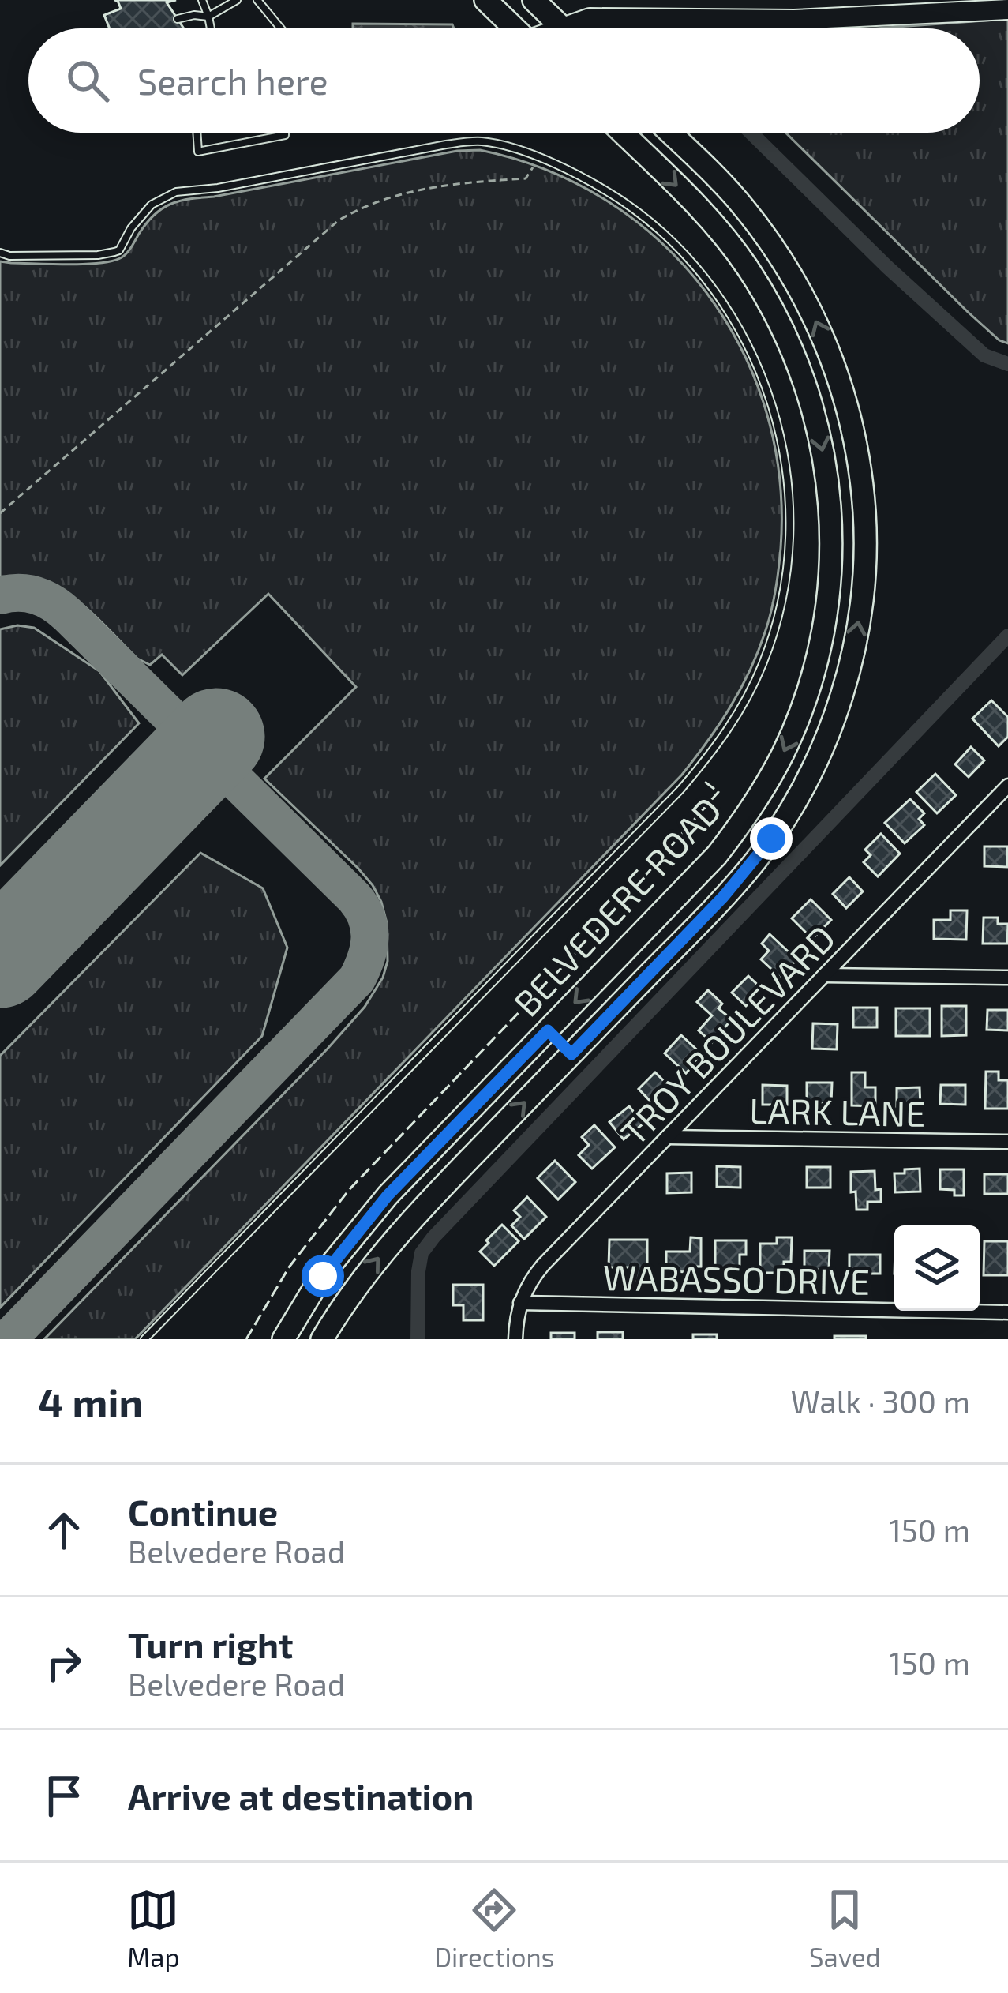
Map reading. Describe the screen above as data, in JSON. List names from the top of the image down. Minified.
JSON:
{"streets":{"main road":["BELVEDERE ROAD"],"street":["TROY BOULEVARD","LARK LANE","WABASSO DRIVE"]},"crossings":[["TROY BOULEVARD","LARK LANE"],["TROY BOULEVARD","WABASSO DRIVE"]],"page":{"search":"Search here","heading":["4 min","Walk · 300 m"],"list":[["Continue","Belvedere Road","150 m"],["Turn right","Belvedere Road","150 m"],"Arrive at destination"],"nav":["Map","Directions","Saved"]}}
